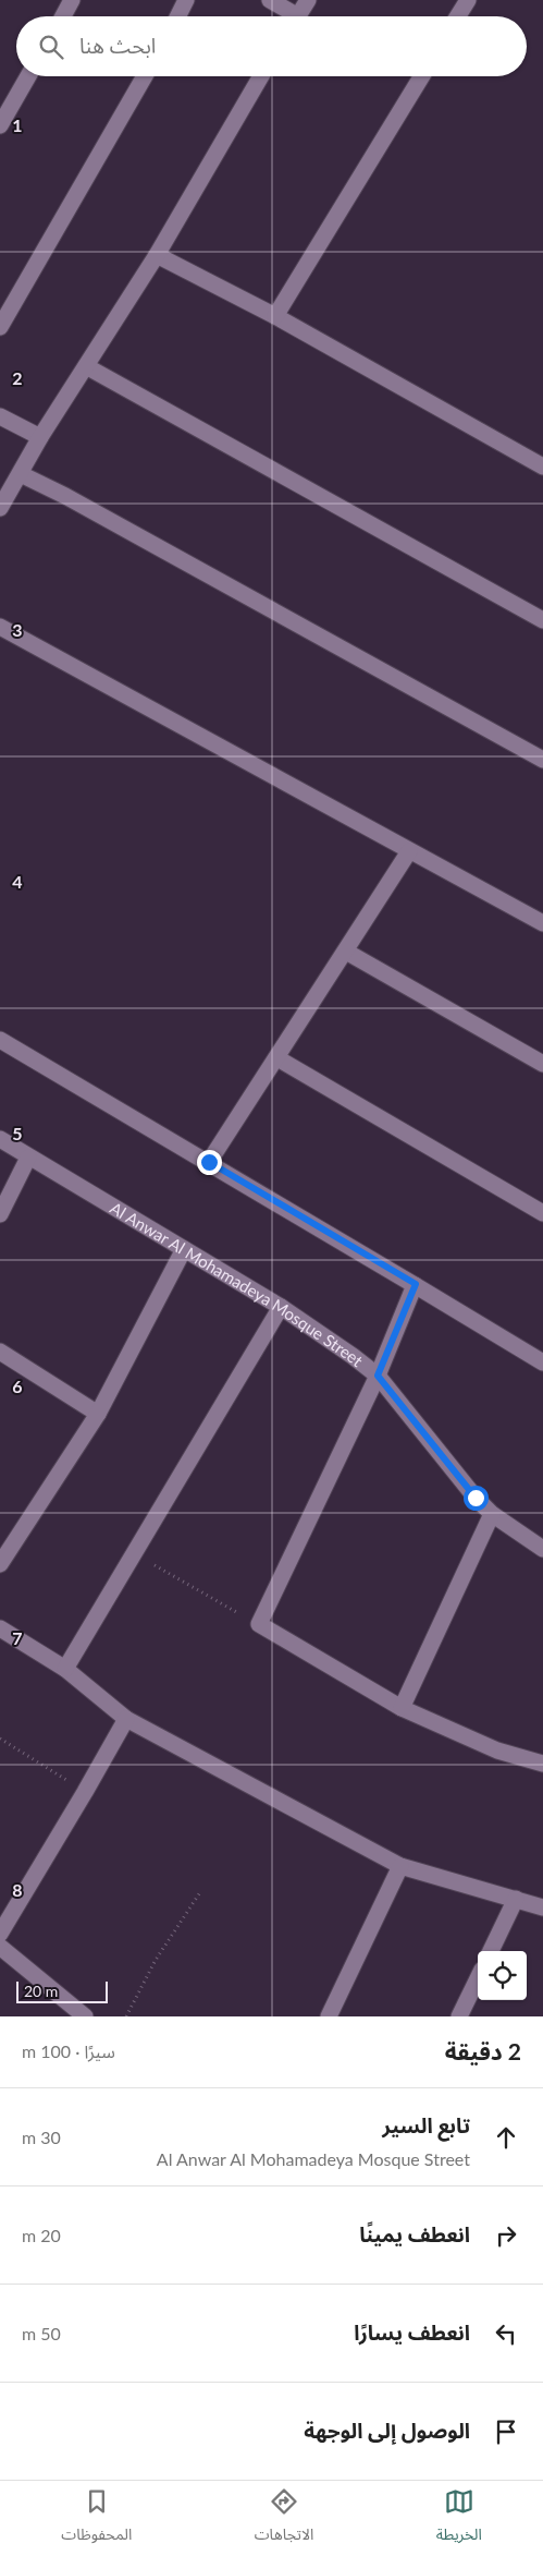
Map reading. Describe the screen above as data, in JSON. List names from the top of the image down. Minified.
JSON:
{"streets":{"street":["Al Anwar Al Mohamadeya Mosque Street"]},"scale_bar":"20 m","page":{"search":"ابحث هنا","scale":"20 m","heading":["2 دقيقة","سيرًا · 100 m"],"list":[["تابع السير","Al Anwar Al Mohamadeya Mosque Street","30 m"],["انعطف يمينًا","20 m"],["انعطف يسارًا","50 m"],"الوصول إلى الوجهة"],"nav":["الخريطة","الاتجاهات","المحفوظات"]},"grid":{"rows":["1","2","3","4","5","6","7","8"]}}
